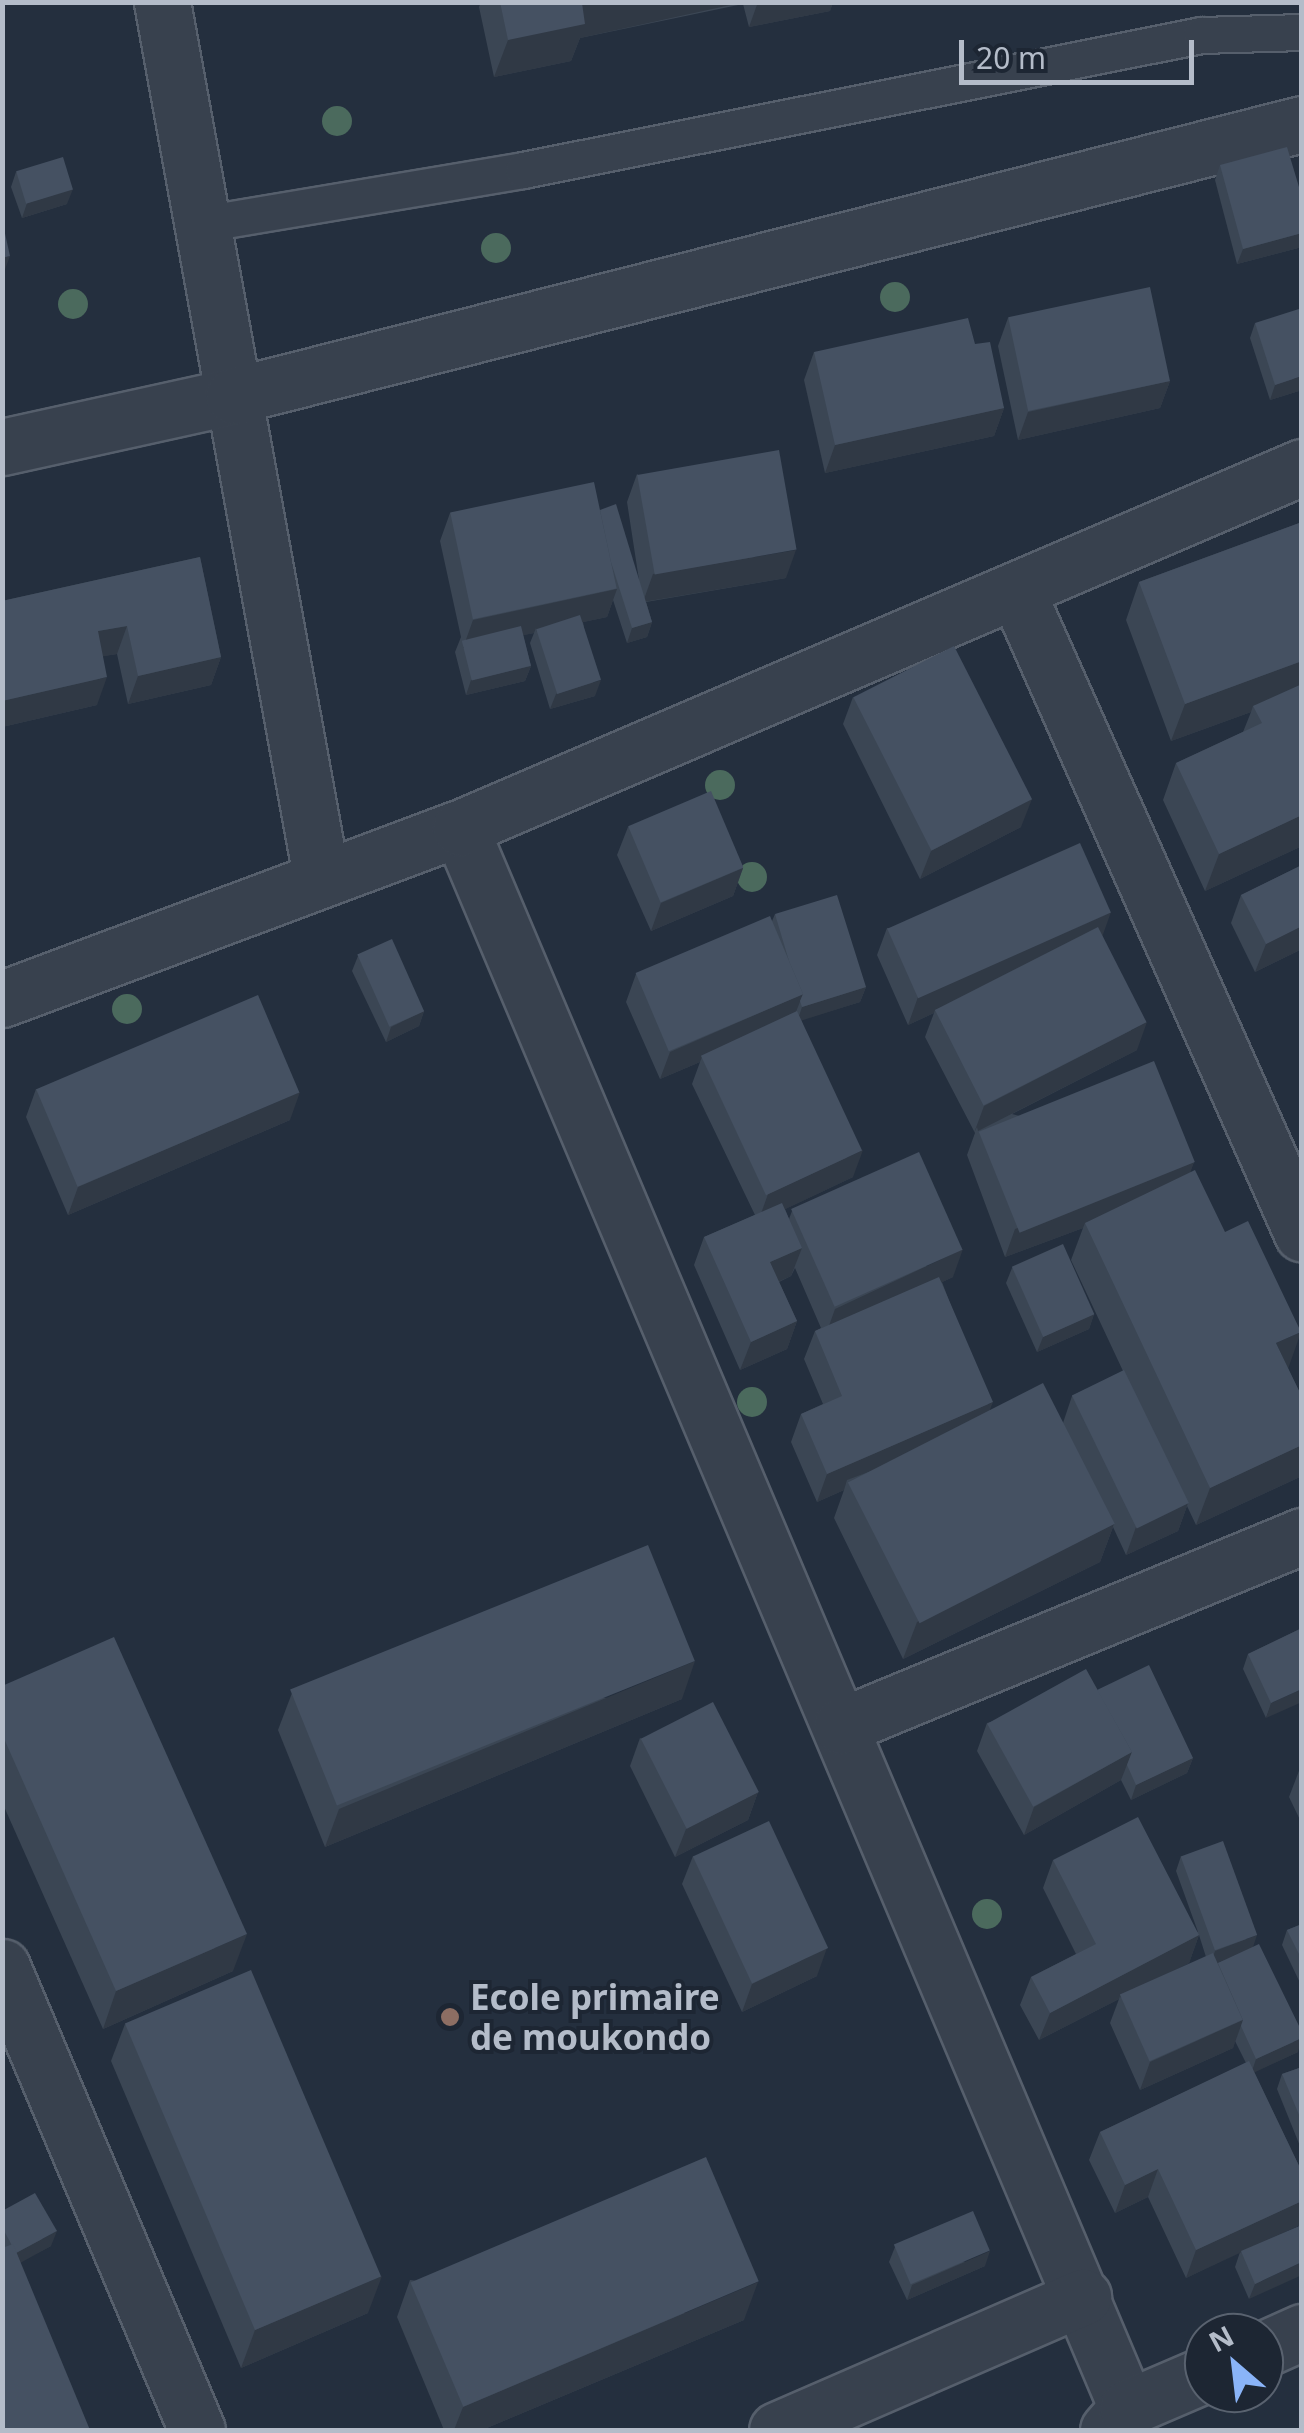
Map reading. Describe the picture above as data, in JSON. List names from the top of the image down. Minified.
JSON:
{"places":["Ecole primaire de moukondo"],"scale_bar":"20 m","north":"top left"}
